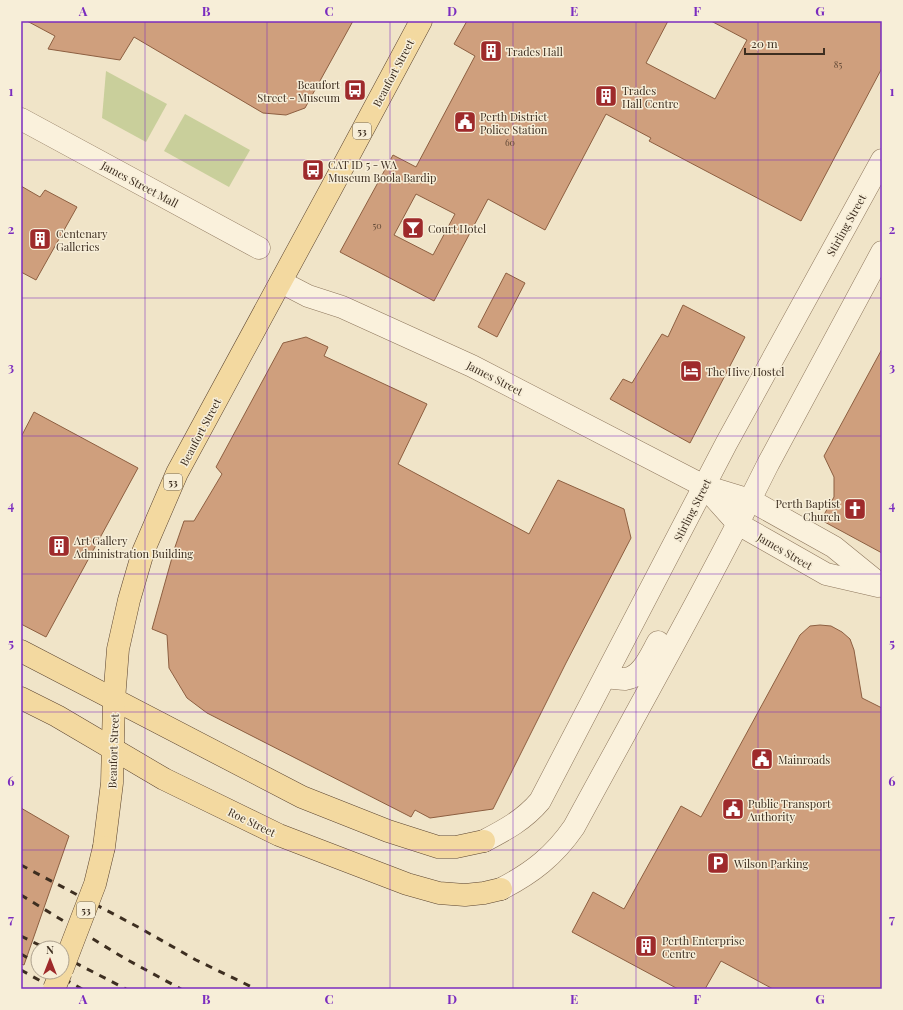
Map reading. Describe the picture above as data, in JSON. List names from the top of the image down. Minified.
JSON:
{"streets":{"main road":["Beaufort Street","53","Roe Street"],"street":["James Street Mall","Stirling Street","James Street"]},"crossings":[["Beaufort Street","James Street"],["Beaufort Street","Roe Street"],["Stirling Street","James Street"]],"places":{"building":["Trades Hall","Trades Hall Centre","Centenary Galleries","Art Gallery Administration Building","Perth Enterprise Centre"],"bus stop":["Beaufort Street - Museum","CAT ID 5 - WA Museum Boola Bardip"],"public building":["Perth District Police Station","Mainroads","Public Transport Authority"],"bar":["Court Hotel"],"hotel":["The Hive Hostel"],"church":["Perth Baptist Church"],"parking":["Wilson Parking"]},"house_numbers":["85","60","50"],"scale_bar":"20 m","north":"top","grid":{"columns":["A","B","C","D","E","F","G"],"rows":["1","2","3","4","5","6","7"]}}
